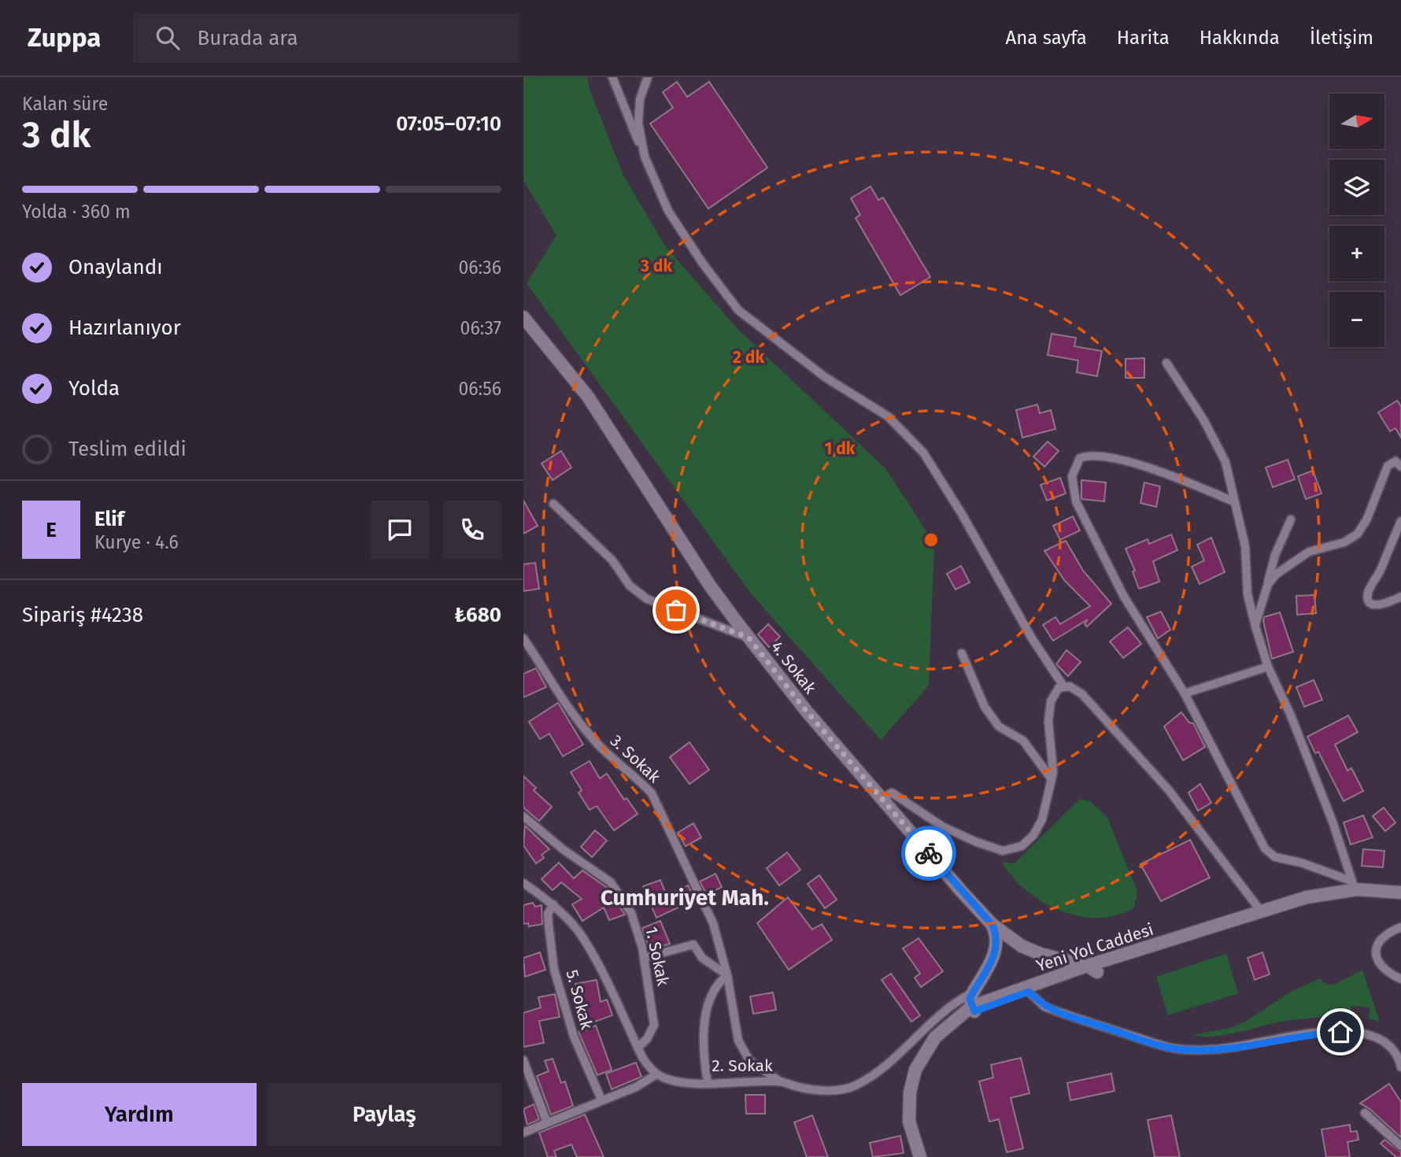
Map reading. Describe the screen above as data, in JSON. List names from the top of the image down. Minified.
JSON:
{"streets":{"main road":["4. Sokak","Yeni Yol Caddesi","2. Sokak"],"street":["3. Sokak","1. Sokak","5. Sokak"]},"crossings":[["4. Sokak","Yeni Yol Caddesi"],["4. Sokak","2. Sokak"],["3. Sokak","2. Sokak"],["Yeni Yol Caddesi","2. Sokak"]],"districts":["Cumhuriyet Mah."],"north":"right","page":{"header":"Zuppa","search":"Burada ara","nav":["Ana sayfa","Harita","Hakkında","İletişim"],"heading":["3 dk","Kalan süre","07:05–07:10"],"panel":["Elif","Kurye · 4.6","Sipariş #4238","₺680"],"map_buttons":["+","−"],"bar":"Yolda · 360 m","list":[["Onaylandı","06:36"],["Hazırlanıyor","06:37"],["Yolda","06:56"],"Teslim edildi"],"round":"E","buttons":["Yardım","Paylaş"]},"rings":["3 dk","2 dk","1 dk"]}
